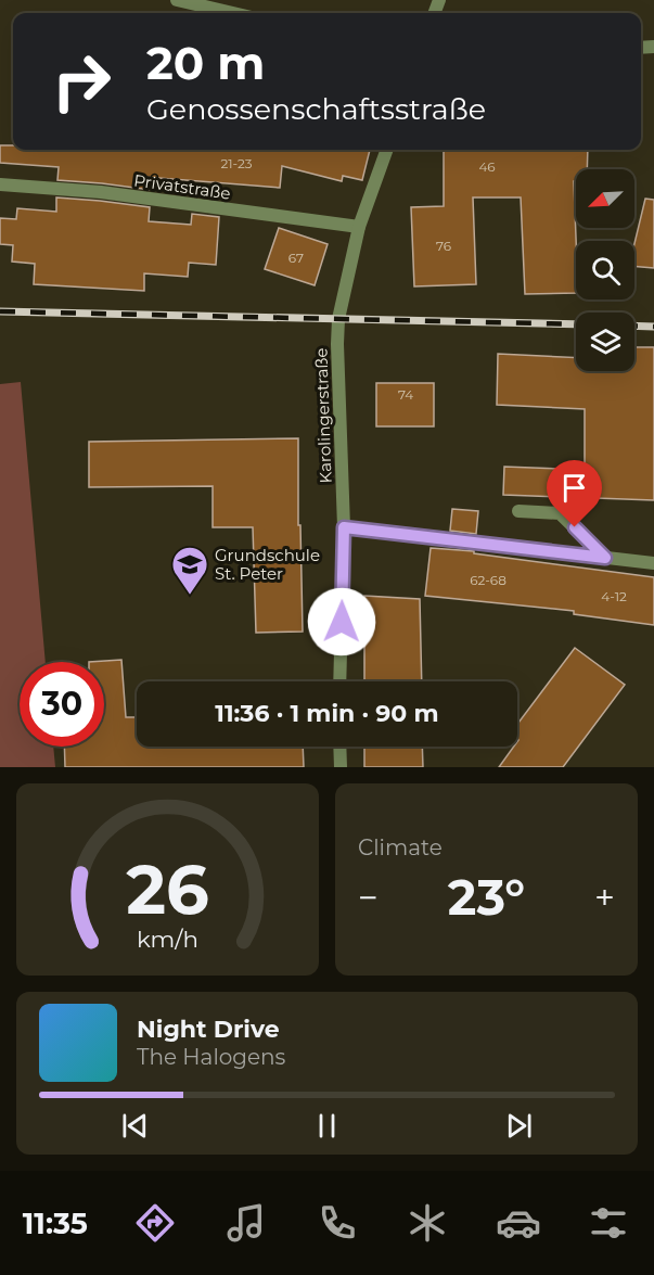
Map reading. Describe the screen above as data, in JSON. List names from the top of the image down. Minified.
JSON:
{"streets":{"street":["Privatstraße","Karolingerstraße"]},"crossings":[["Privatstraße","Karolingerstraße"]],"places":{"school or university":["Grundschule St. Peter"]},"house_numbers":["21-23","46","76","67","74","62-68","4-12"],"north":"bottom left","page":{"turn":["20 m","Genossenschaftsstraße"],"limit":"30","trip":"11:36 · 1 min · 90 m","tile":"Climate","heat":["−","23°","+"],"song":["Night Drive","The Halogens"],"tabs":"11:35","gauge":["26","km/h"]}}
